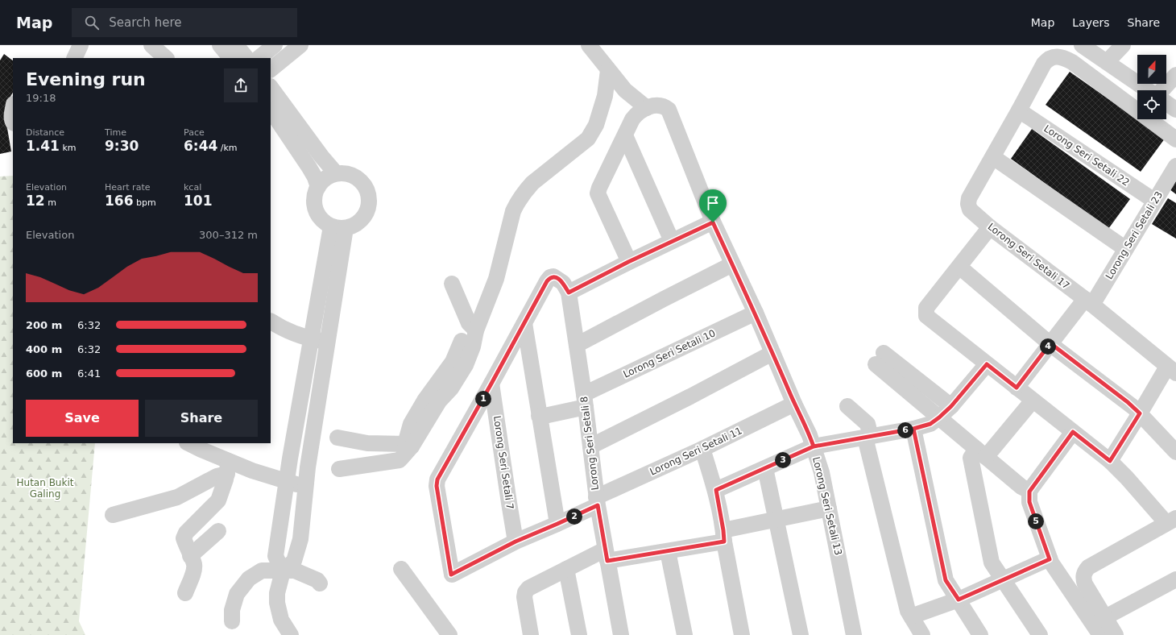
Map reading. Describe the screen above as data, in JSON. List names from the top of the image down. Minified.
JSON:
{"streets":{"street":["Lorong Seri Setali 22","Lorong Seri Setali 23","Lorong Seri Setali 17","Lorong Seri Setali 10","Lorong Seri Setali 8","Lorong Seri Setali 11","Lorong Seri Setali 7","Lorong Seri Setali 13"]},"crossings":[["Lorong Seri Setali 22","Lorong Seri Setali 23"],["Lorong Seri Setali 22","Lorong Seri Setali 17"],["Lorong Seri Setali 23","Lorong Seri Setali 17"],["Lorong Seri Setali 10","Lorong Seri Setali 8"],["Lorong Seri Setali 10","Lorong Seri Setali 13"],["Lorong Seri Setali 8","Lorong Seri Setali 11"],["Lorong Seri Setali 11","Lorong Seri Setali 7"],["Lorong Seri Setali 11","Lorong Seri Setali 13"]],"parks":["Hutan Bukit Galing"],"north":"top","page":{"header":"Map","search":"Search here","nav":["Map","Layers","Share"],"heading":["Evening run","19:18"],"stats":[["Distance","1.41 km"],["Time","9:30"],["Pace","6:44 /km"],["Elevation","12 m"],["Heart rate","166 bpm"],["kcal","101"]],"chart":["Elevation","300–312 m"],"list":[{"name":"200 m","note":"6:32"},{"name":"400 m","note":"6:32"},{"name":"600 m","note":"6:41"}],"pins":["4","1","6","3","2","5"],"buttons":["Save","Share"]}}
